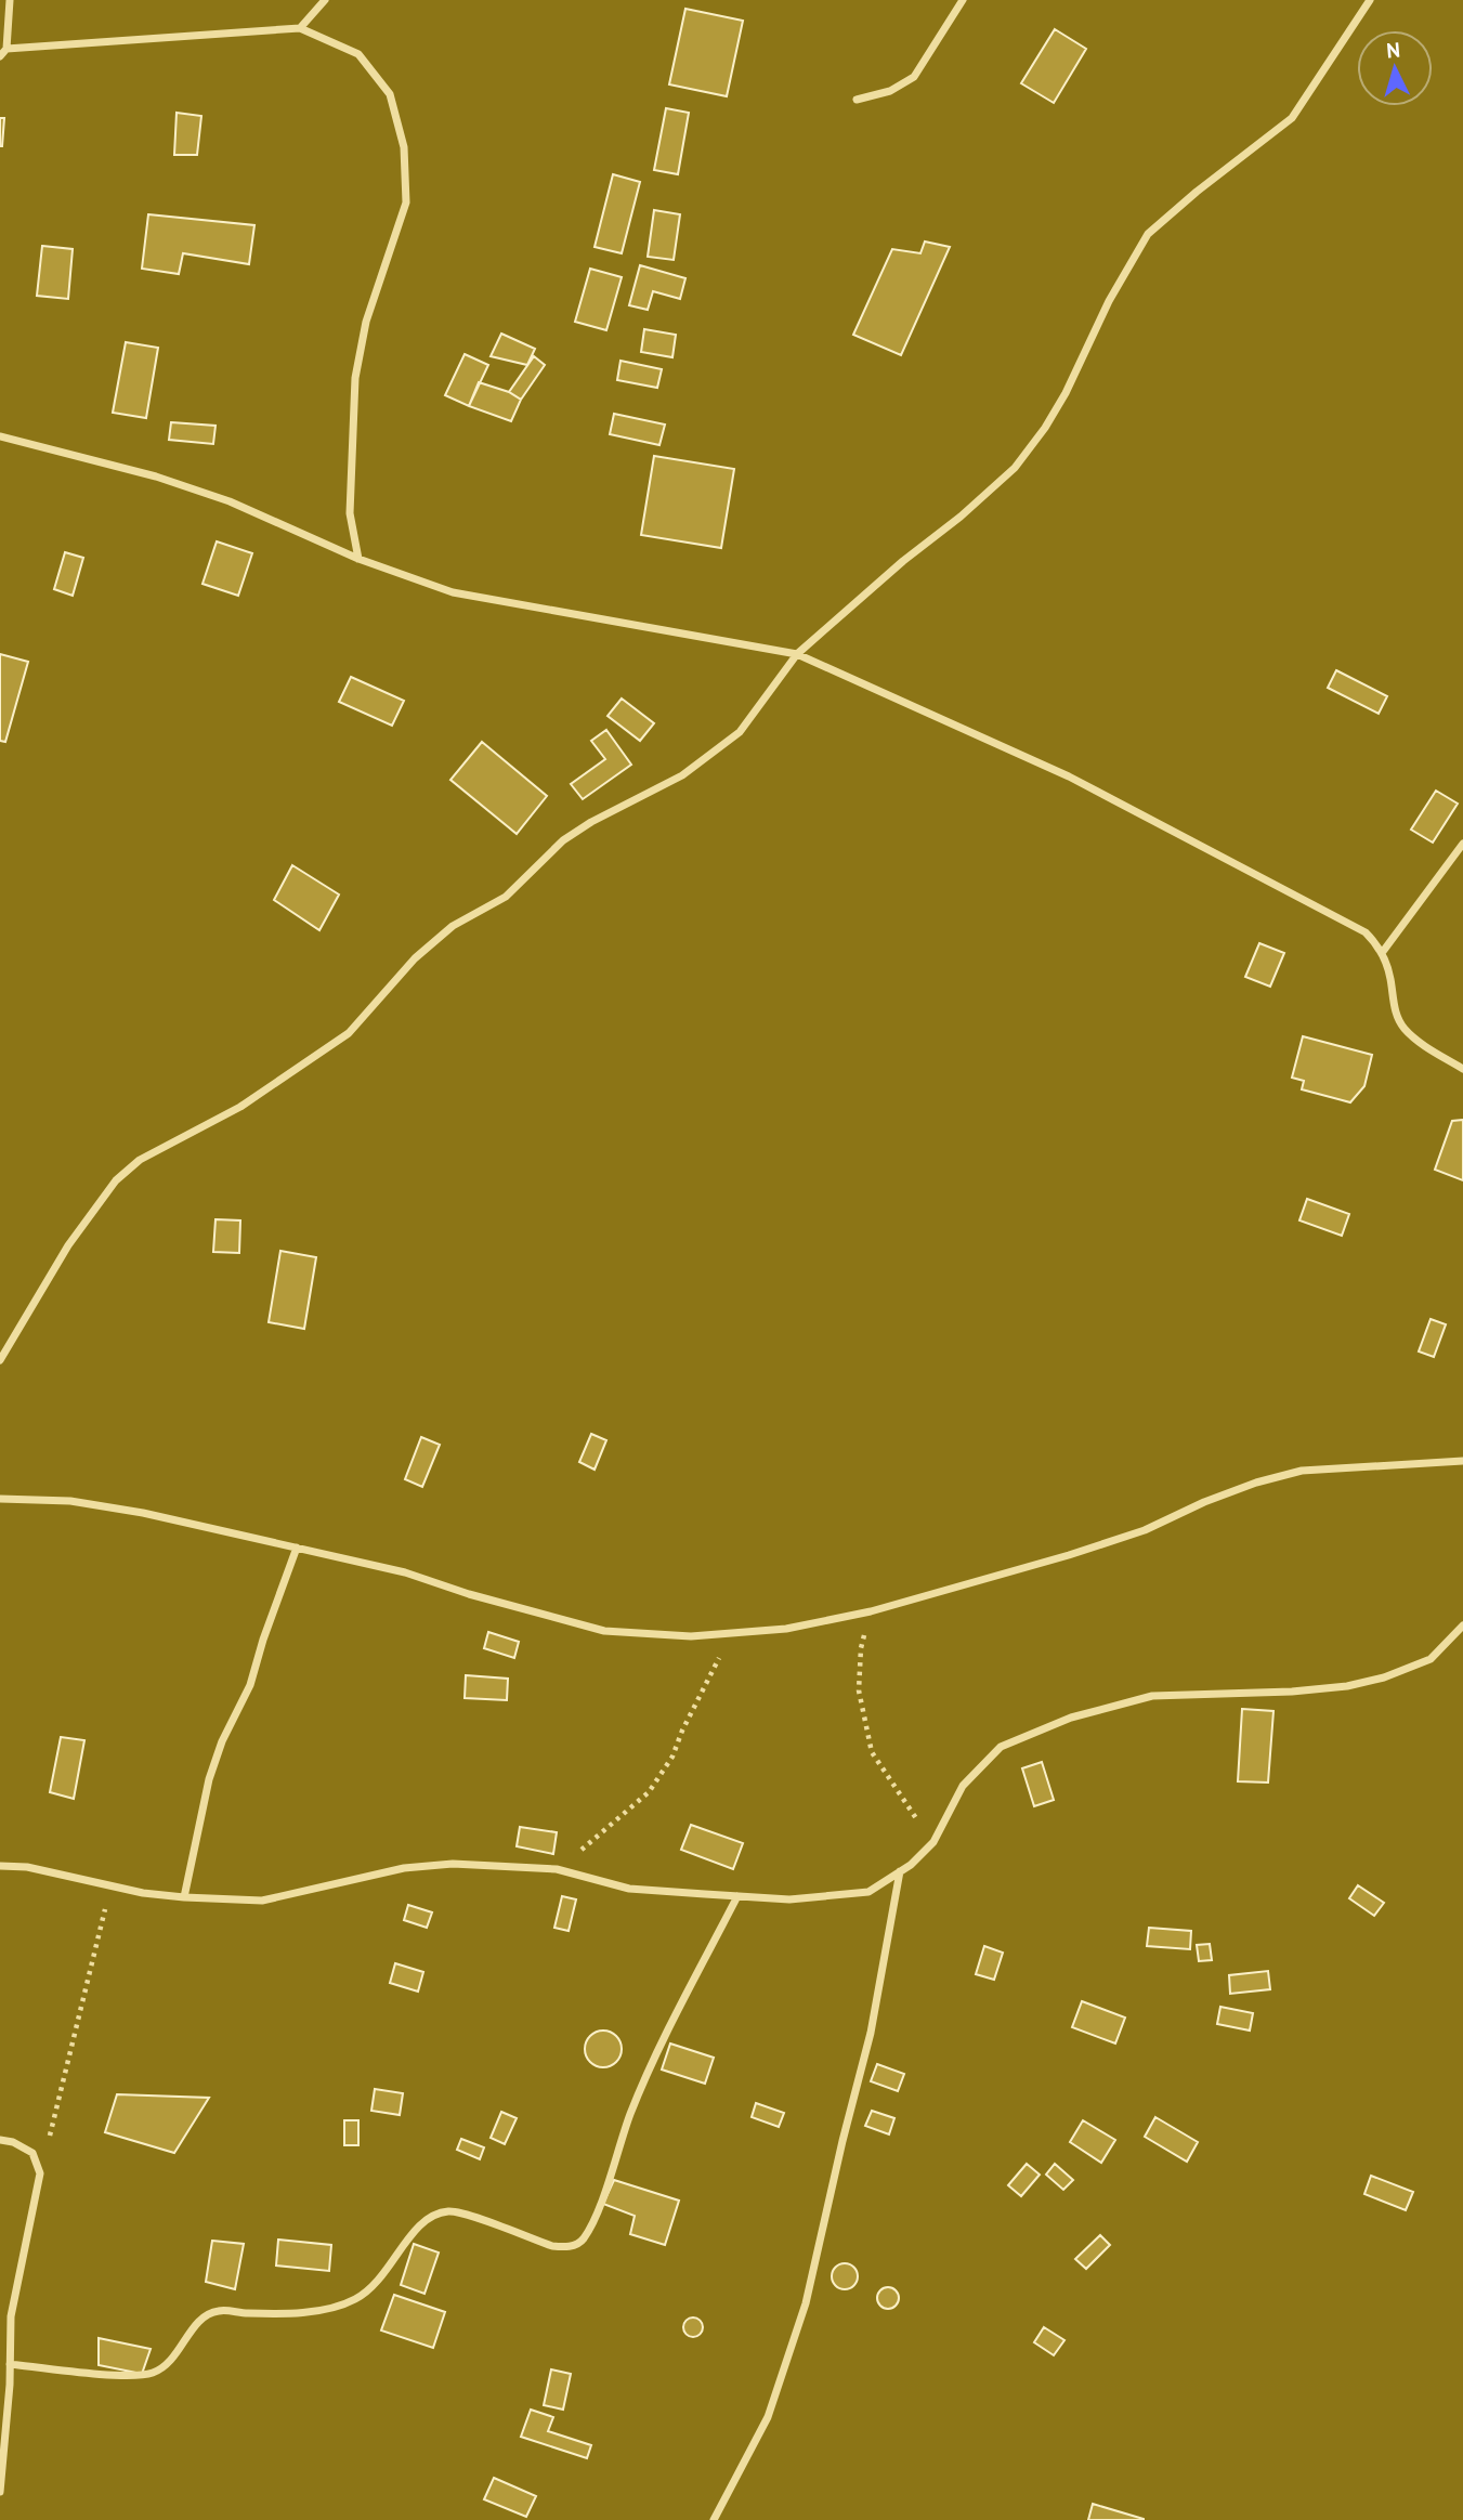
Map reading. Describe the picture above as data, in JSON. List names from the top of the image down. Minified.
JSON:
{"north":"top"}
